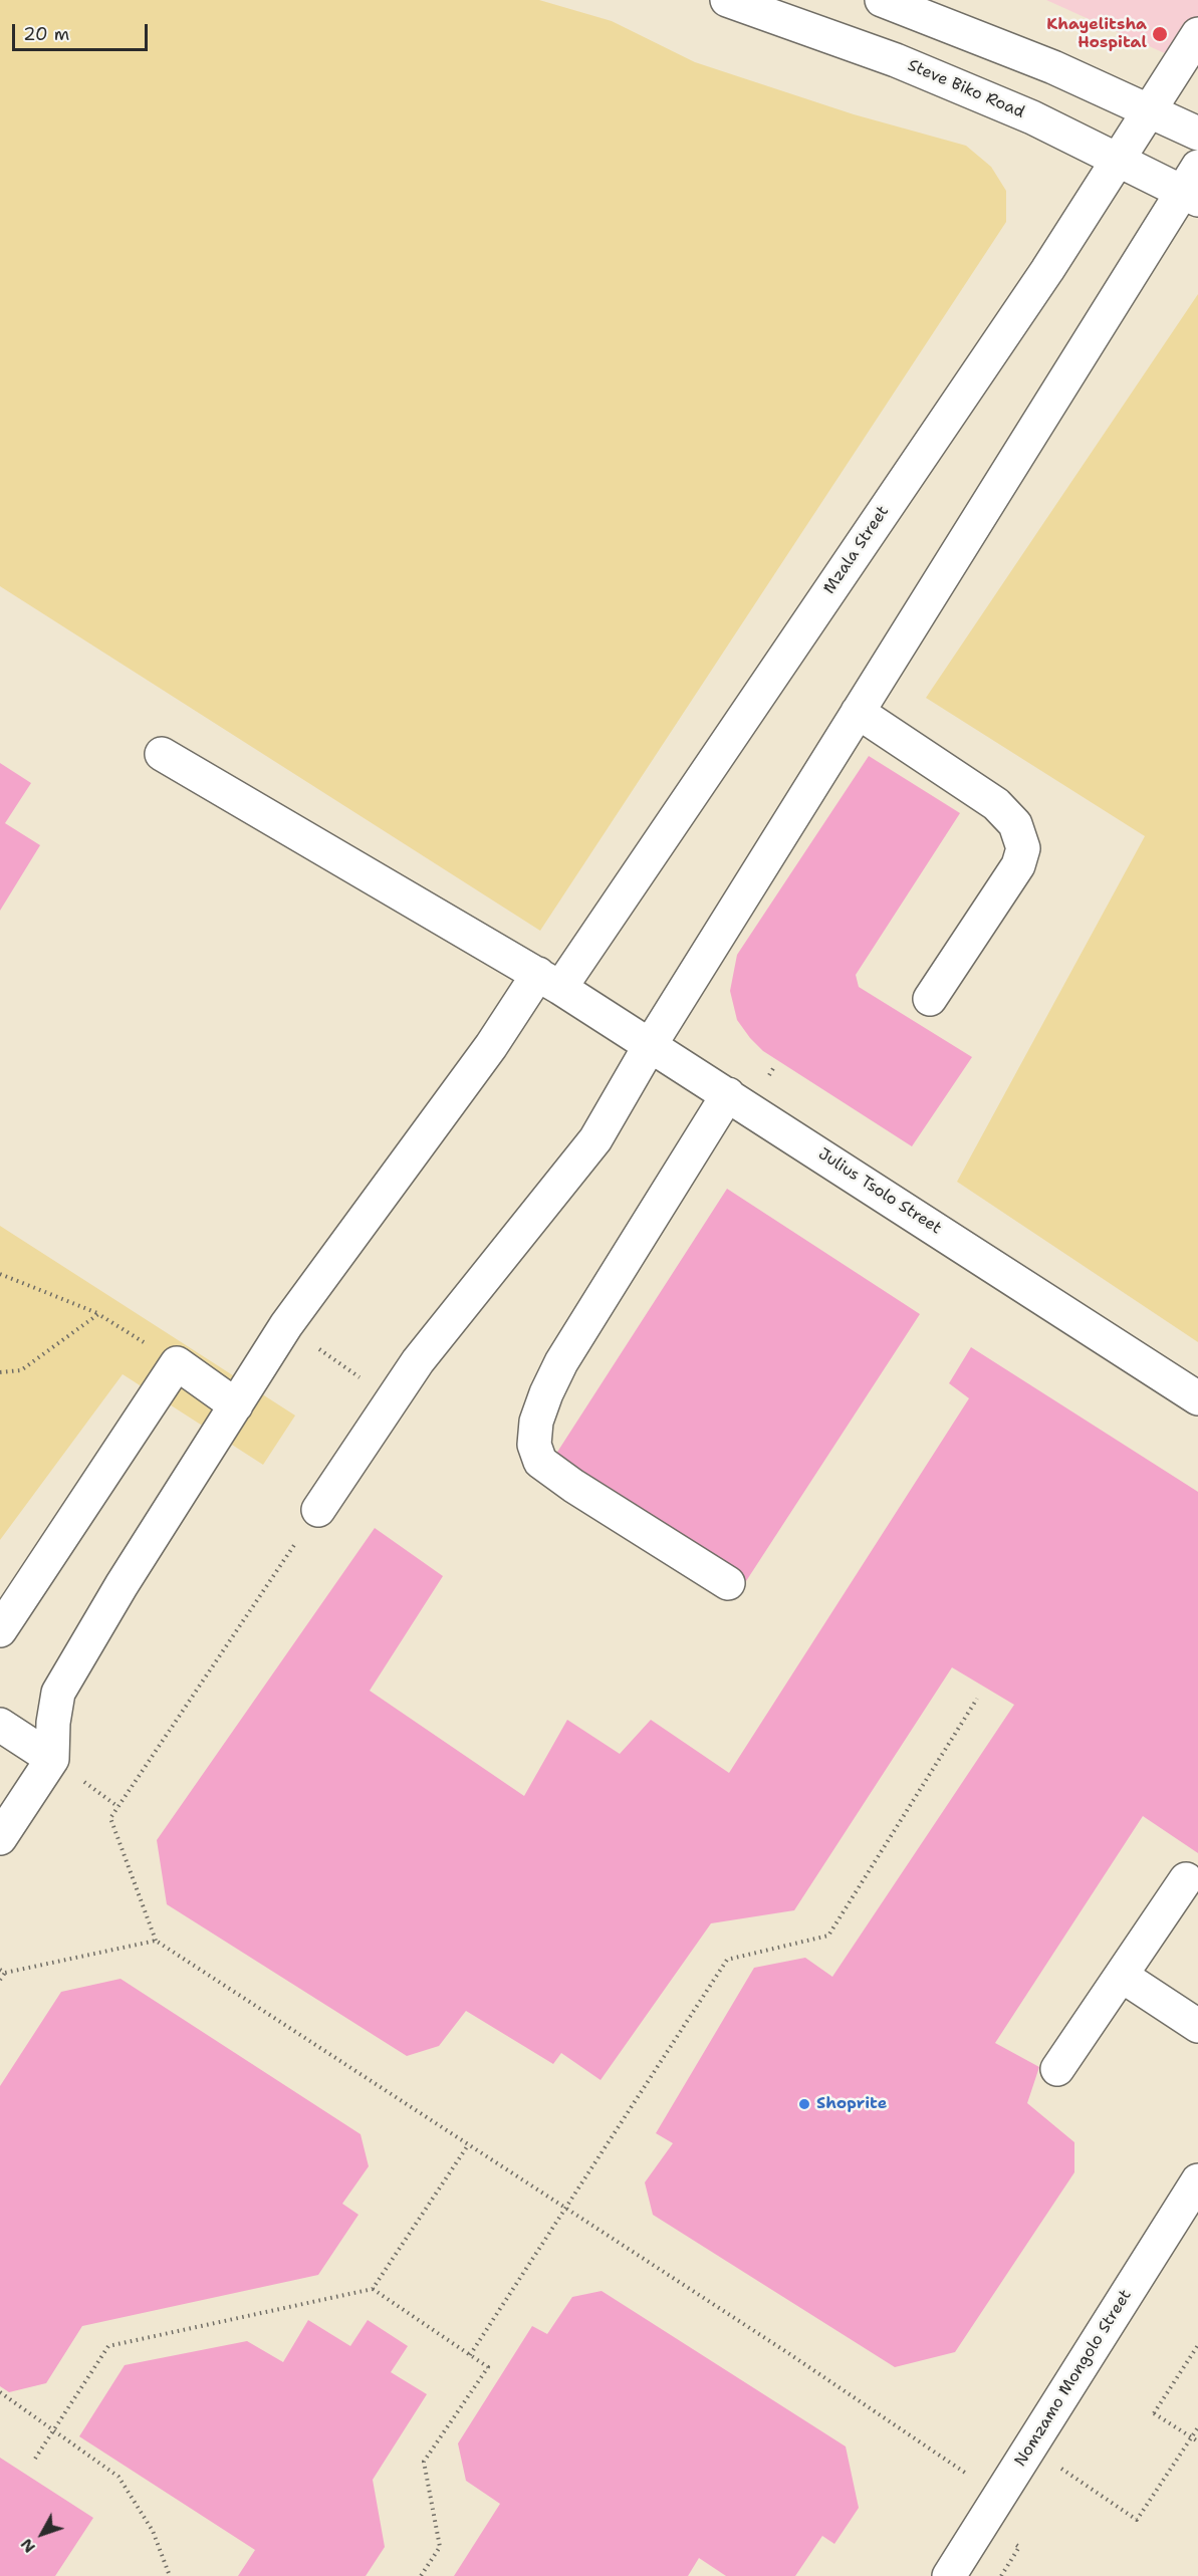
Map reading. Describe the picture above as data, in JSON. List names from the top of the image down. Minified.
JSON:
{"streets":{"street":["Steve Biko Road","Mzala Street","Julius Tsolo Street","Nomzamo Mongolo Street"]},"crossings":[["Steve Biko Road","Mzala Street"],["Mzala Street","Julius Tsolo Street"]],"places":["Khayelitsha Hospital","Shoprite"],"scale_bar":"20 m","north":"bottom left"}
